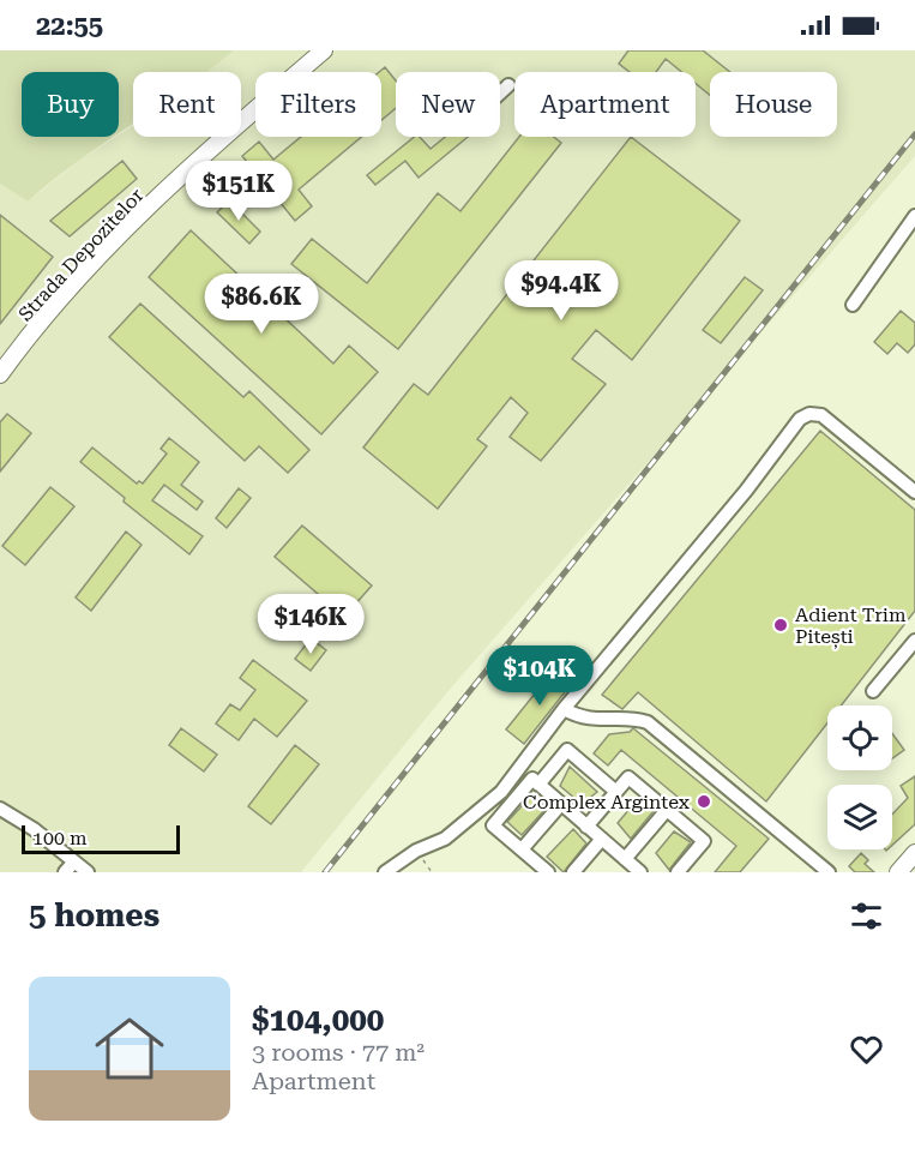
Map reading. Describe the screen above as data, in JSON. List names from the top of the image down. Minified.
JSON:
{"streets":{"main road":["Strada Depozitelor"]},"places":["Adient Trim Pitești","Complex Argintex"],"scale_bar":"100 m","page":{"status":"22:55","chip":["Buy","Rent","Filters","New","Apartment","House"],"price":["$151K","$94.4K","$86.6K","$146K","$104K"],"scale":"100 m","heading":"5 homes","list":[{"name":"$104,000","note":"3 rooms · 77 m² · Apartment"}]}}
